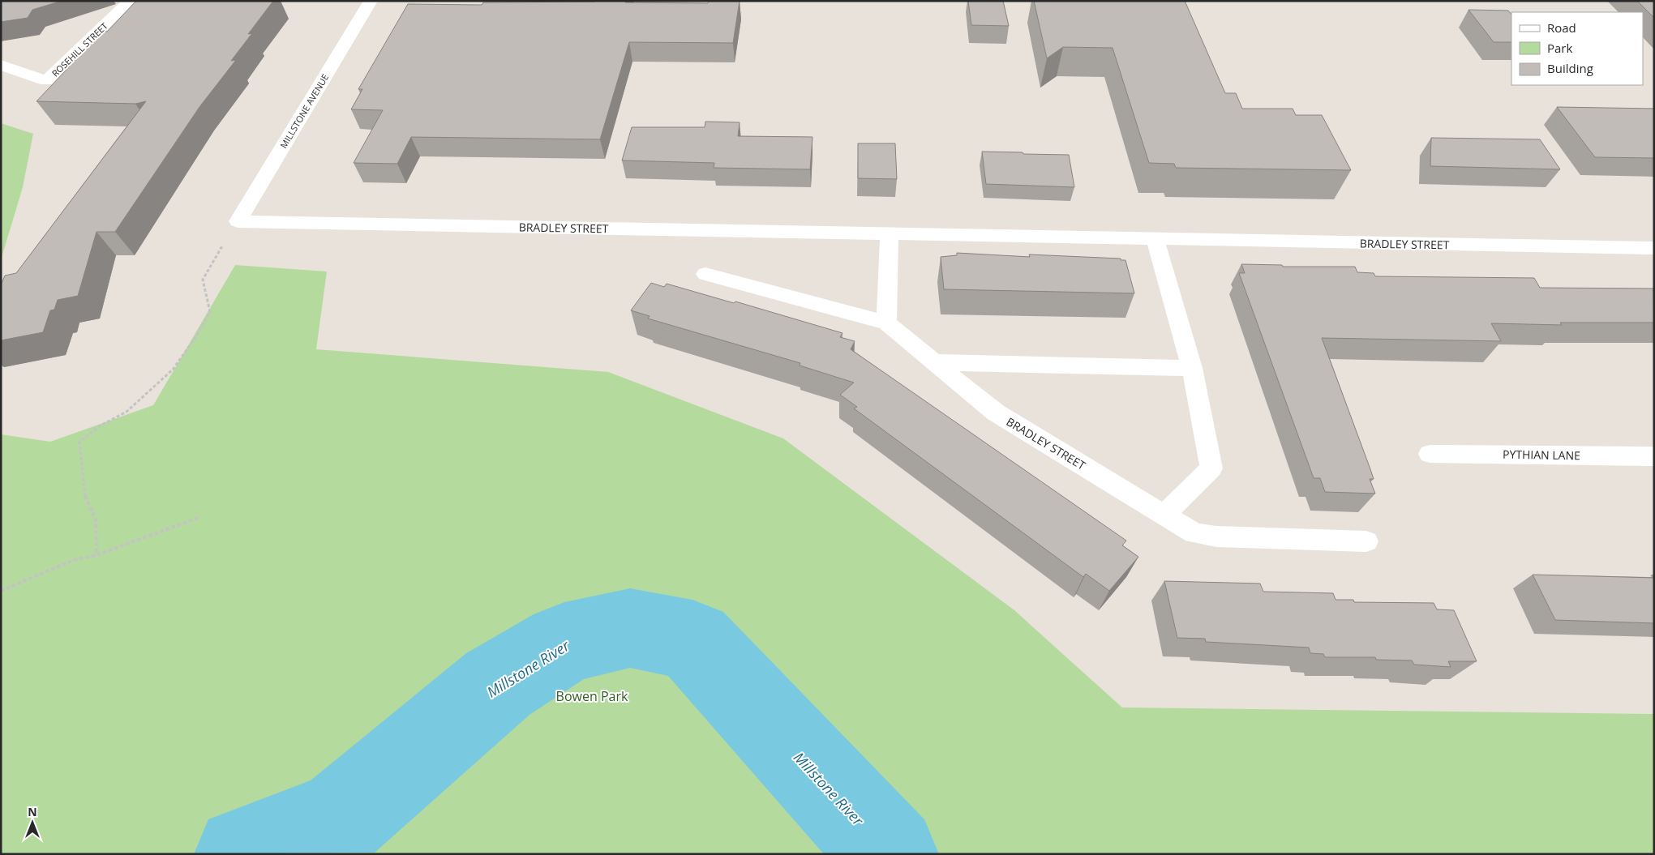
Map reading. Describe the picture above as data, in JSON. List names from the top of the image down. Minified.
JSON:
{"streets":{"street":["ROSEHILL STREET","MILLSTONE AVENUE","BRADLEY STREET","PYTHIAN LANE"]},"crossings":[["MILLSTONE AVENUE","BRADLEY STREET"]],"water":["Millstone River"],"parks":["Bowen Park"],"legend":["Road","Park","Building"],"north":"top"}
